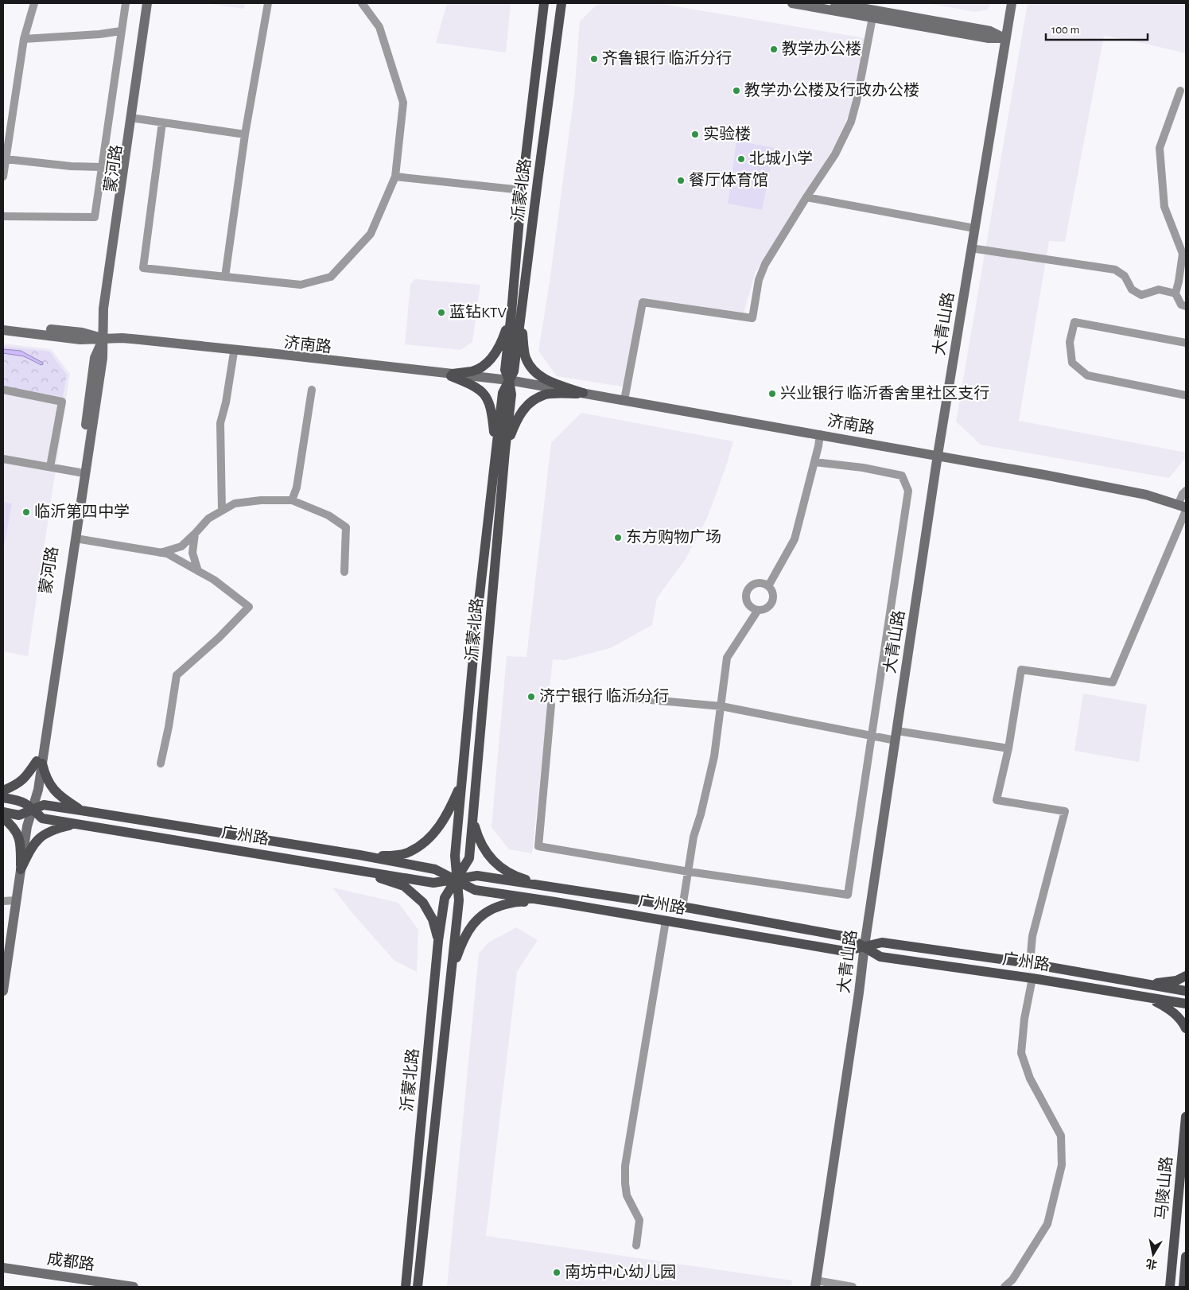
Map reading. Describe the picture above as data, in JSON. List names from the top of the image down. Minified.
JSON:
{"streets":{"main road":["沂蒙北路","广州路","马陵山路"],"street":["蒙河路","大青山路","济南路","成都路"]},"crossings":[["蒙河路","济南路"],["蒙河路","广州路"],["沂蒙北路","济南路"],["沂蒙北路","广州路"],["大青山路","济南路"],["大青山路","广州路"]],"places":["教学办公楼","齐鲁银行 临沂分行","教学办公楼及行政办公楼","实验楼","北城小学","餐厅体育馆","蓝钻KTV","兴业银行 临沂香舍里社区支行","临沂第四中学","东方购物广场","济宁银行 临沂分行","南坊中心幼儿园"],"scale_bar":"100 m","north":"bottom"}
